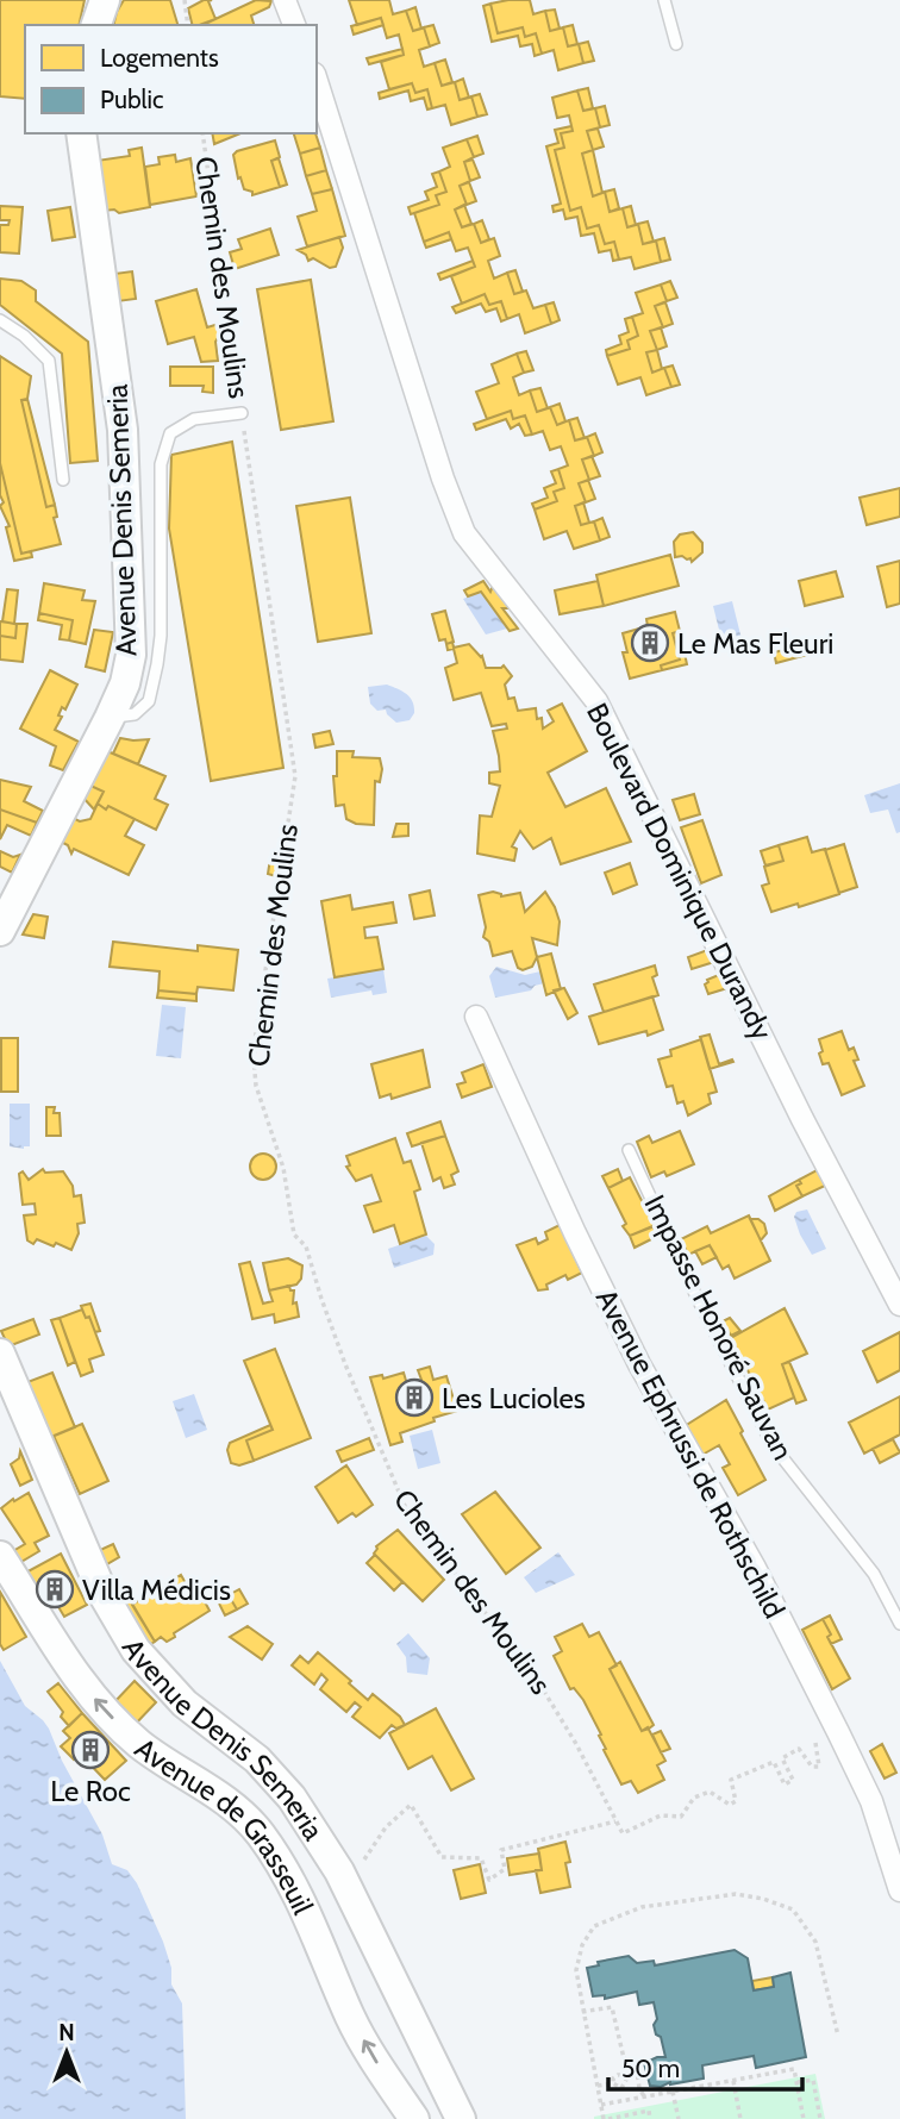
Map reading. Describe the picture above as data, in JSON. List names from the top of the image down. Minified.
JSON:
{"streets":{"main road":["Avenue Denis Semeria","Avenue de Grasseuil"],"street":["Boulevard Dominique Durandy","Avenue Ephrussi de Rothschild"],"lane":["Impasse Honoré Sauvan"],"path":["Chemin des Moulins"]},"one_way":["Avenue de Grasseuil"],"places":{"building":["Le Mas Fleuri","Les Lucioles","Villa Médicis","Le Roc"]},"legend":["Logements","Public"],"scale_bar":"50 m","north":"top"}
